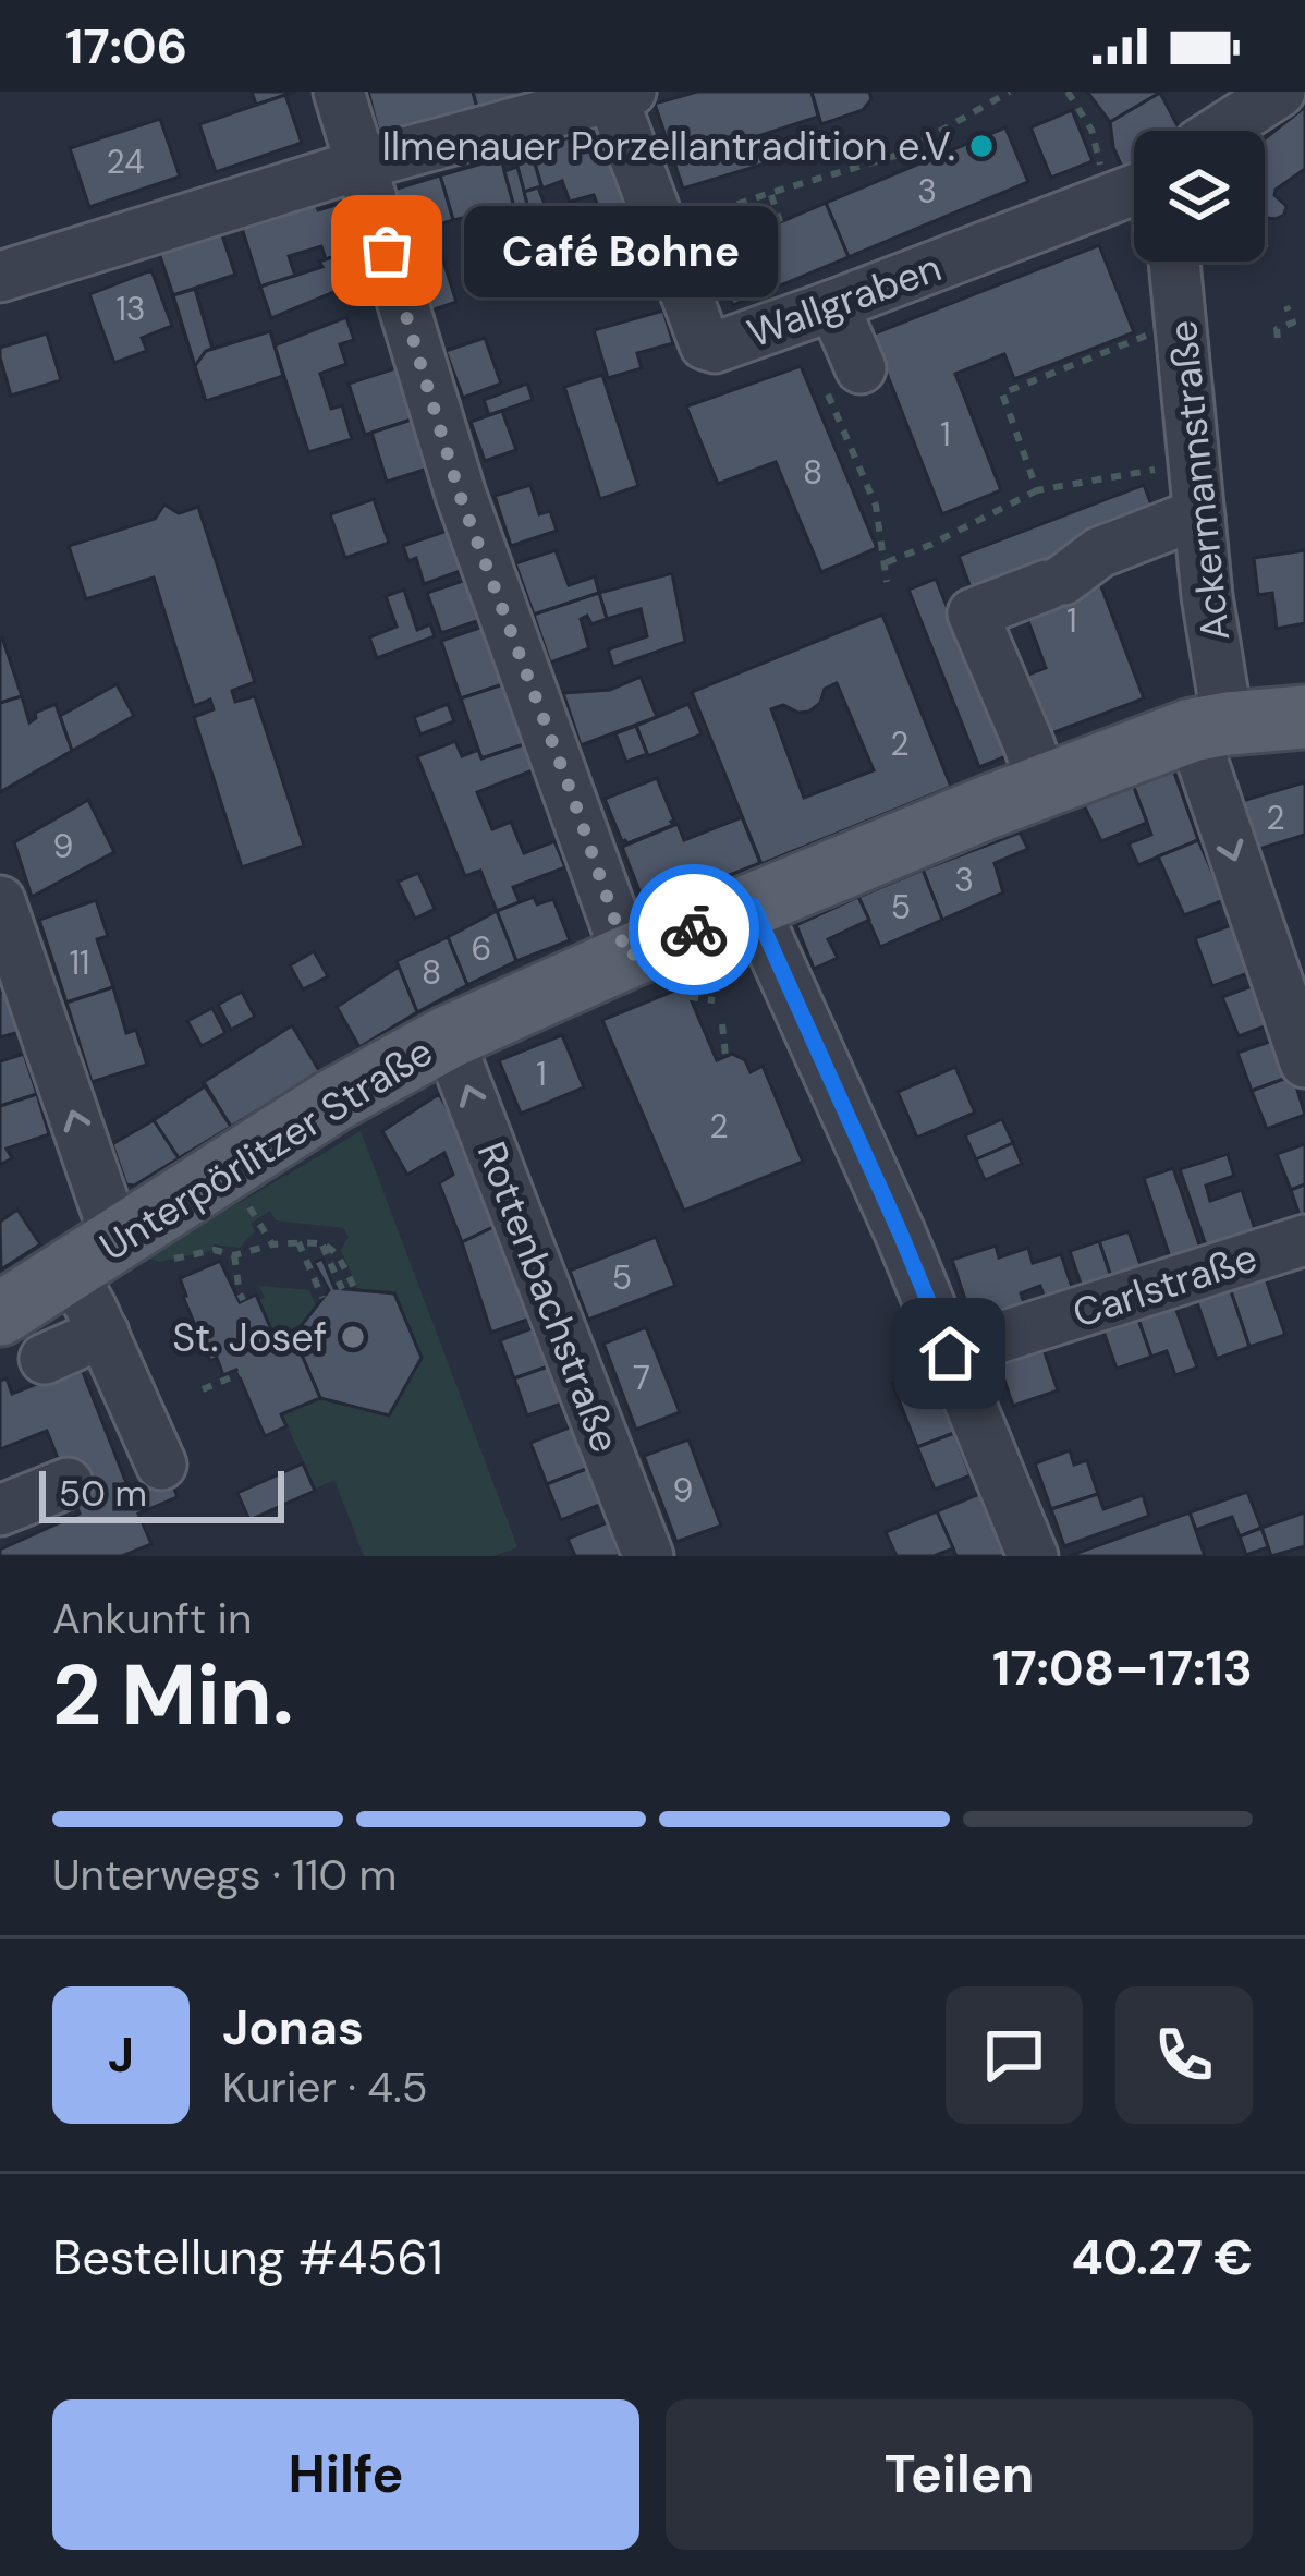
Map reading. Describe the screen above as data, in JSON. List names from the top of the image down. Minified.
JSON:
{"streets":{"main road":["Unterpörlitzer Straße"],"street":["Wallgraben","Ackermannstraße","Carlstraße","Rottenbachstraße"]},"crossings":[["Ackermannstraße","Unterpörlitzer Straße"],["Unterpörlitzer Straße","Rottenbachstraße"]],"one_way":["Ackermannstraße"],"places":["Ilmenauer Porzellantradition e.V.","Café Bohne","St. Josef"],"house_numbers":["24","3","13","1","8","1","2","2","9","3","5","6","11","8","1","2","5","7","9"],"scale_bar":"50 m","page":{"status":"17:06","bubble":"Café Bohne","scale":"50 m","heading":["2 Min.","Ankunft in","17:08–17:13"],"panel":["Jonas","Kurier · 4.5","Bestellung #4561","40.27 €"],"bar":"Unterwegs · 110 m","round":"J","buttons":["Hilfe","Teilen"]}}
